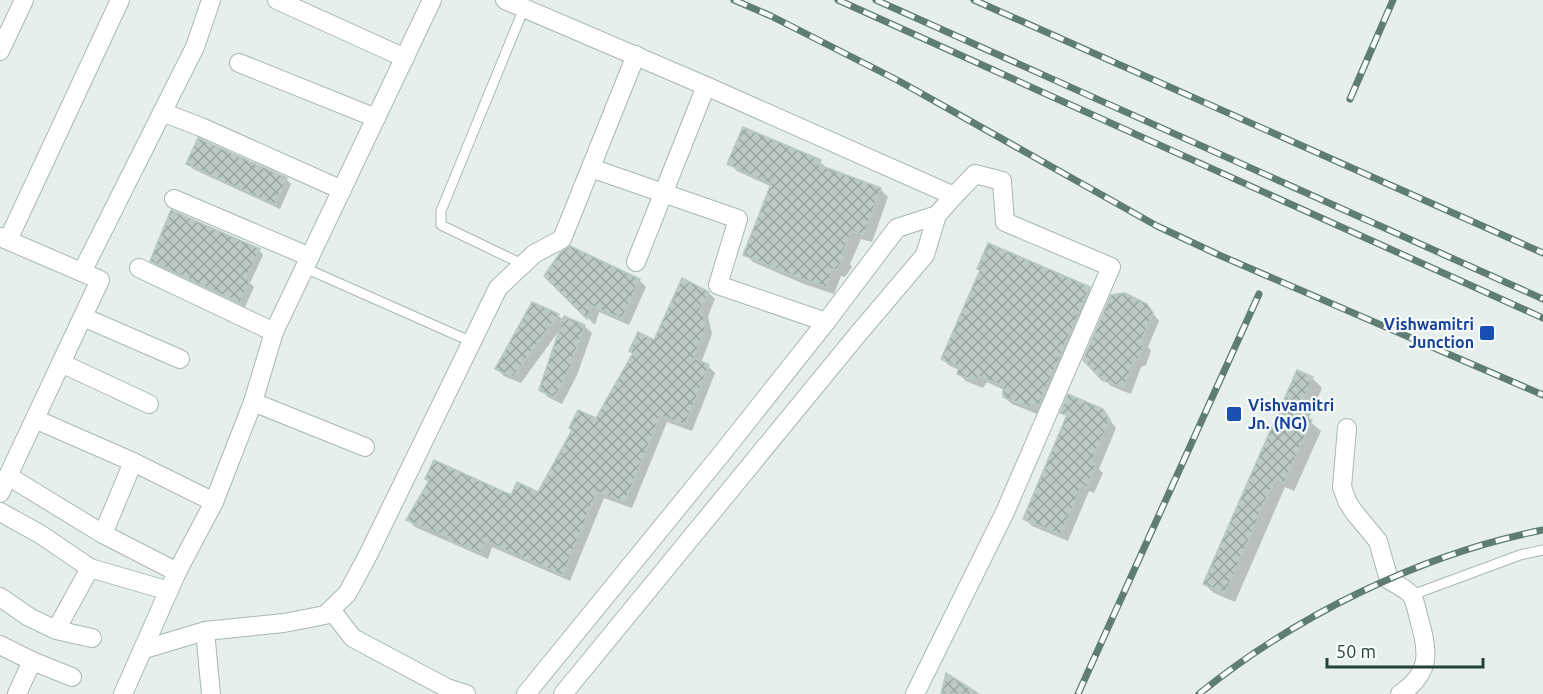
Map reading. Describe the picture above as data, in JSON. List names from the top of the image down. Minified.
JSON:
{"places":{"transit":["Vishwamitri Junction","Vishvamitri Jn. (NG)"]},"scale_bar":"50 m"}
